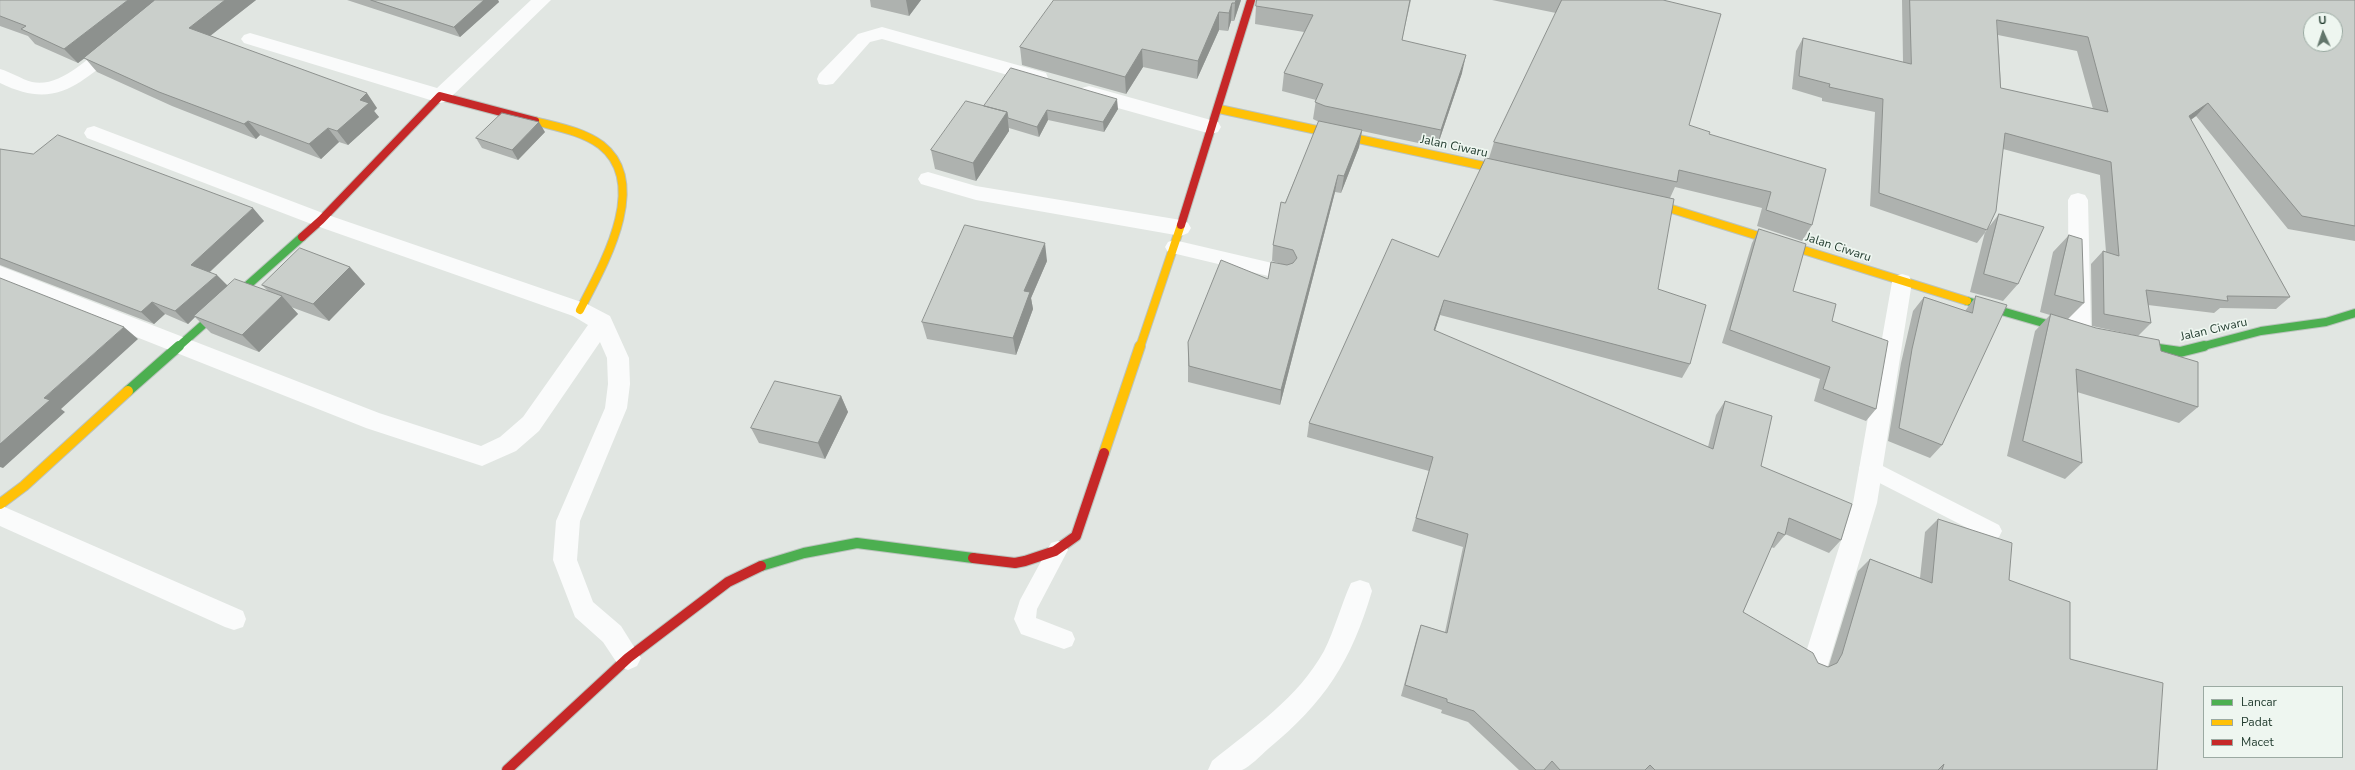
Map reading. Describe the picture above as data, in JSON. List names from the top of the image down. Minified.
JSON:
{"streets":{"street":["Jalan Ciwaru"]},"legend":["Lancar","Padat","Macet"],"north":"top"}
